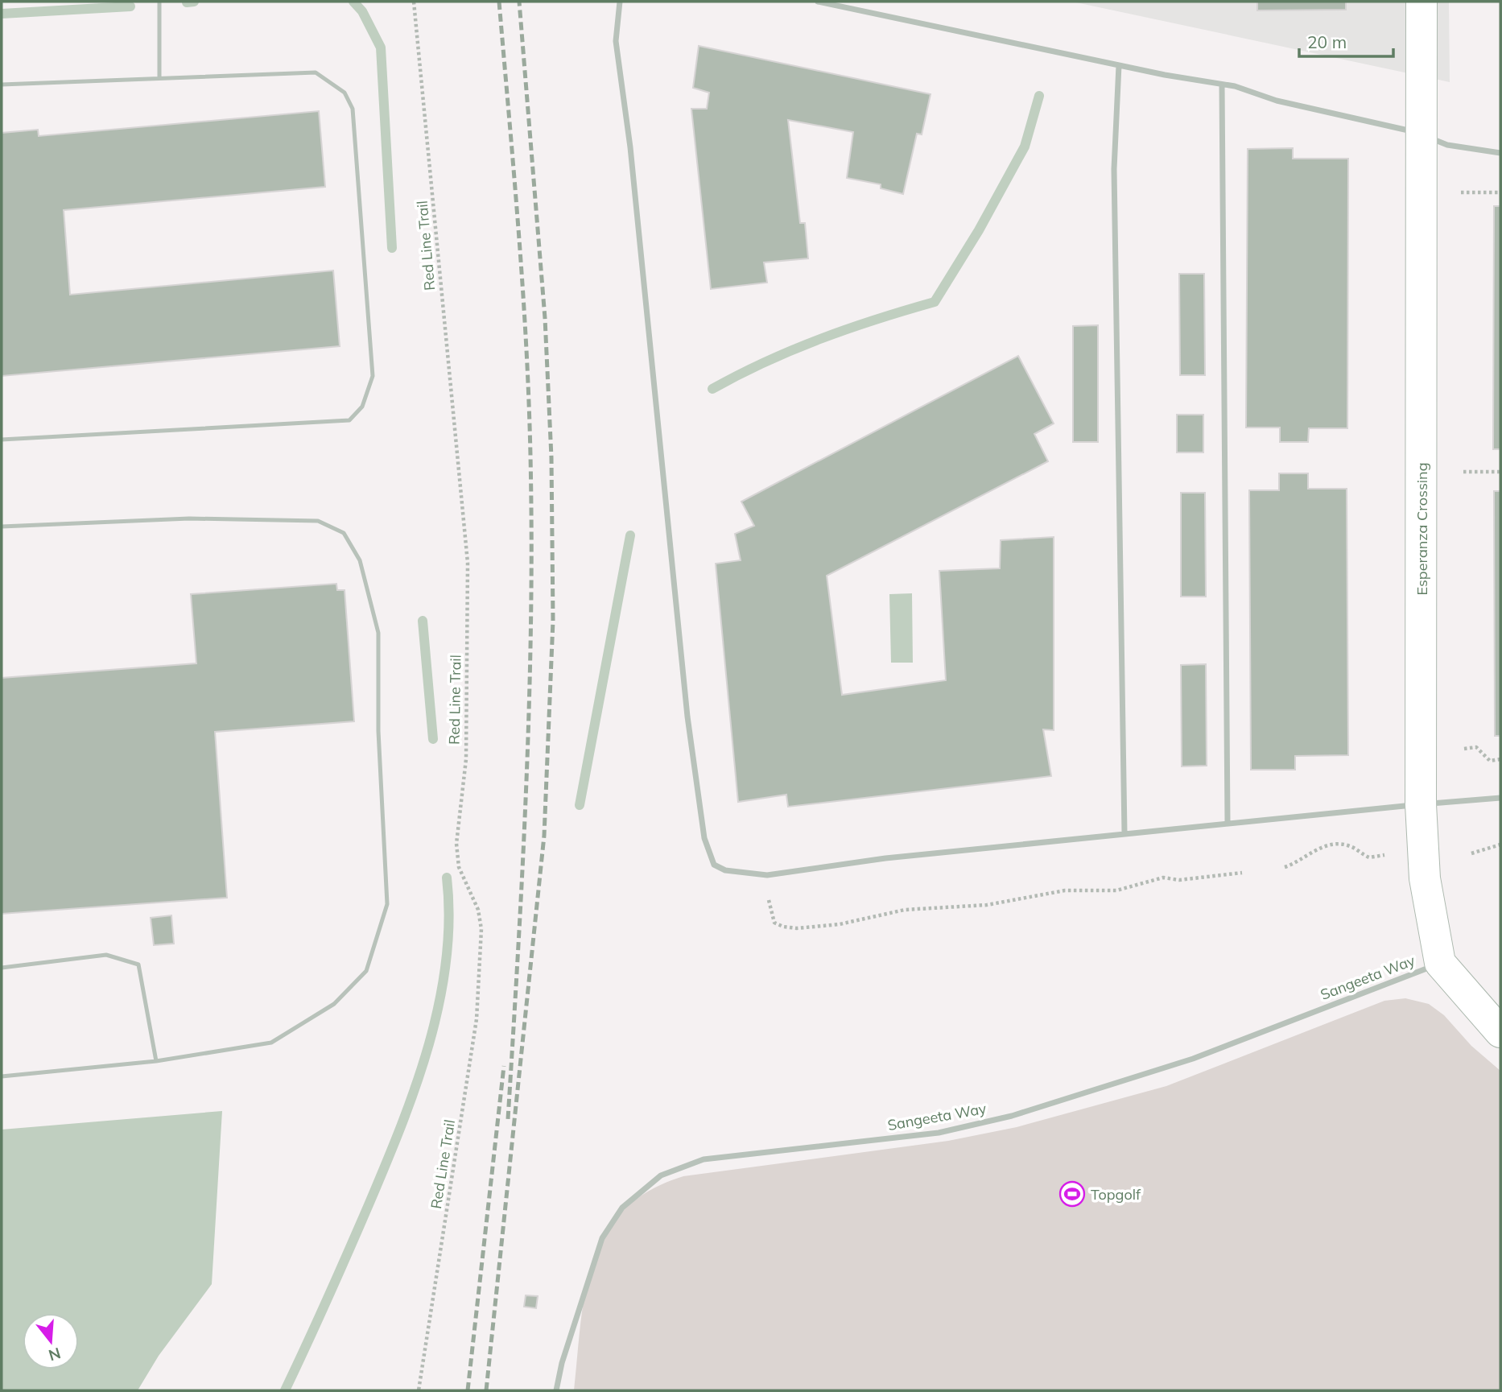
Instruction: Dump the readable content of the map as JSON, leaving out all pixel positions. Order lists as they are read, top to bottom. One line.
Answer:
{"streets":{"street":["Esperanza Crossing","Sangeeta Way"],"path":["Red Line Trail"]},"crossings":[["Esperanza Crossing","Sangeeta Way"]],"places":{"sports":["Topgolf"]},"scale_bar":"20 m","north":"bottom"}
